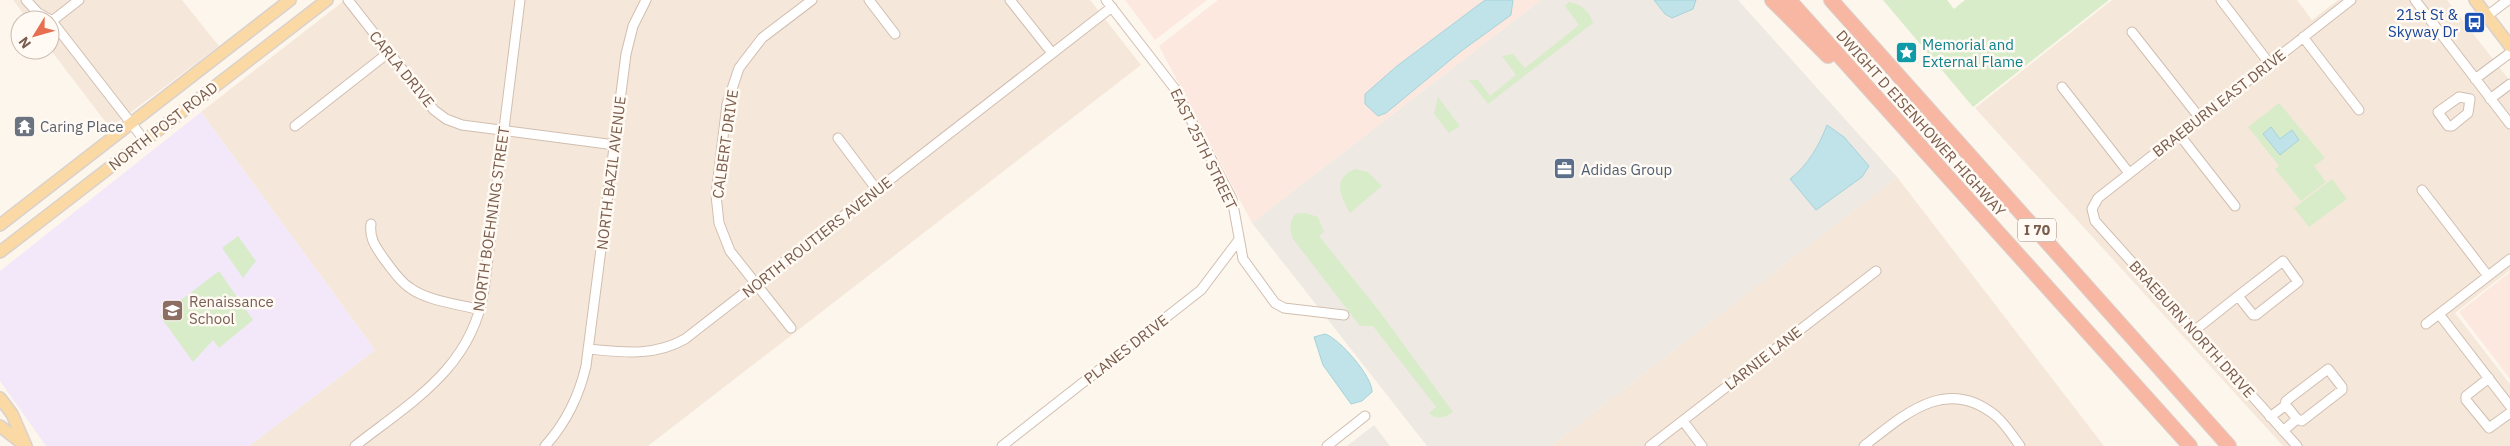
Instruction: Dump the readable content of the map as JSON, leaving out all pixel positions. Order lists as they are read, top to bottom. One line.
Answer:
{"streets":{"highway":["DWIGHT D EISENHOWER HIGHWAY","I 70"],"main road":["NORTH POST ROAD"],"street":["CARLA DRIVE","BRAEBURN EAST DRIVE","CALBERT DRIVE","EAST 25TH STREET","NORTH BAZIL AVENUE","NORTH BOEHNING STREET","NORTH ROUTIERS AVENUE","BRAEBURN NORTH DRIVE","PLANES DRIVE","LARNIE LANE"]},"crossings":[["CARLA DRIVE","NORTH BAZIL AVENUE"],["CARLA DRIVE","NORTH BOEHNING STREET"],["BRAEBURN EAST DRIVE","BRAEBURN NORTH DRIVE"],["CALBERT DRIVE","NORTH ROUTIERS AVENUE"],["EAST 25TH STREET","NORTH ROUTIERS AVENUE"],["EAST 25TH STREET","PLANES DRIVE"],["NORTH BAZIL AVENUE","NORTH ROUTIERS AVENUE"]],"places":{"bus stop":["21st St & Skyway Dr"],"place":["Memorial and External Flame"],"temple":["Caring Place"],"office":["Adidas Group"],"school or university":["Renaissance School"]},"north":"bottom left"}
